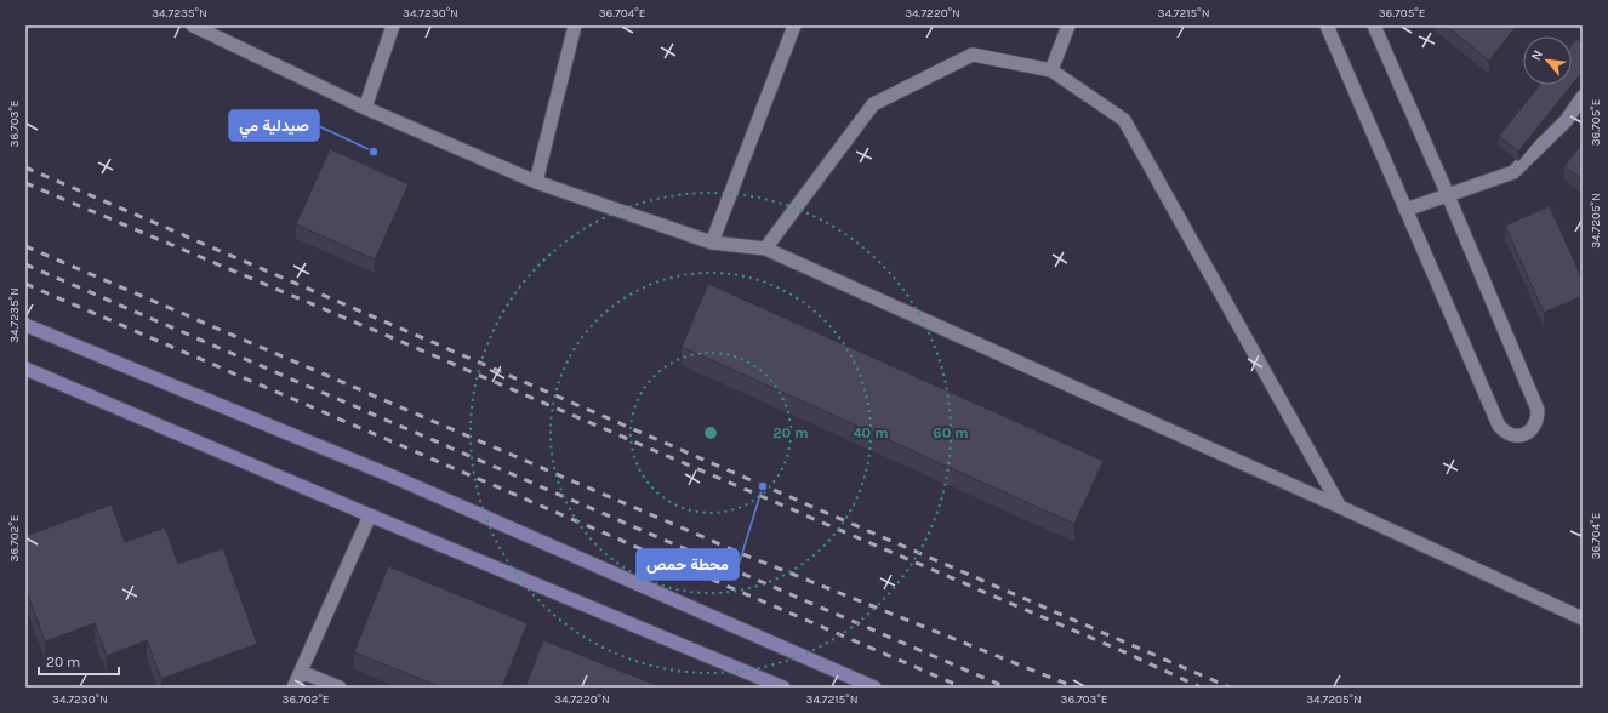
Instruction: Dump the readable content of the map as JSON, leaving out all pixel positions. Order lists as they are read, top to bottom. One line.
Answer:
{"places":["صيدلية مي","محطة حمص"],"scale_bar":"20 m","north":"top left","coordinates":["34.7235°N","34.7230°N","36.704°E","34.7220°N","34.7215°N","36.705°E","36.703°E","34.7205°N","36.702°E"],"rings":["20 m","40 m","60 m"]}
